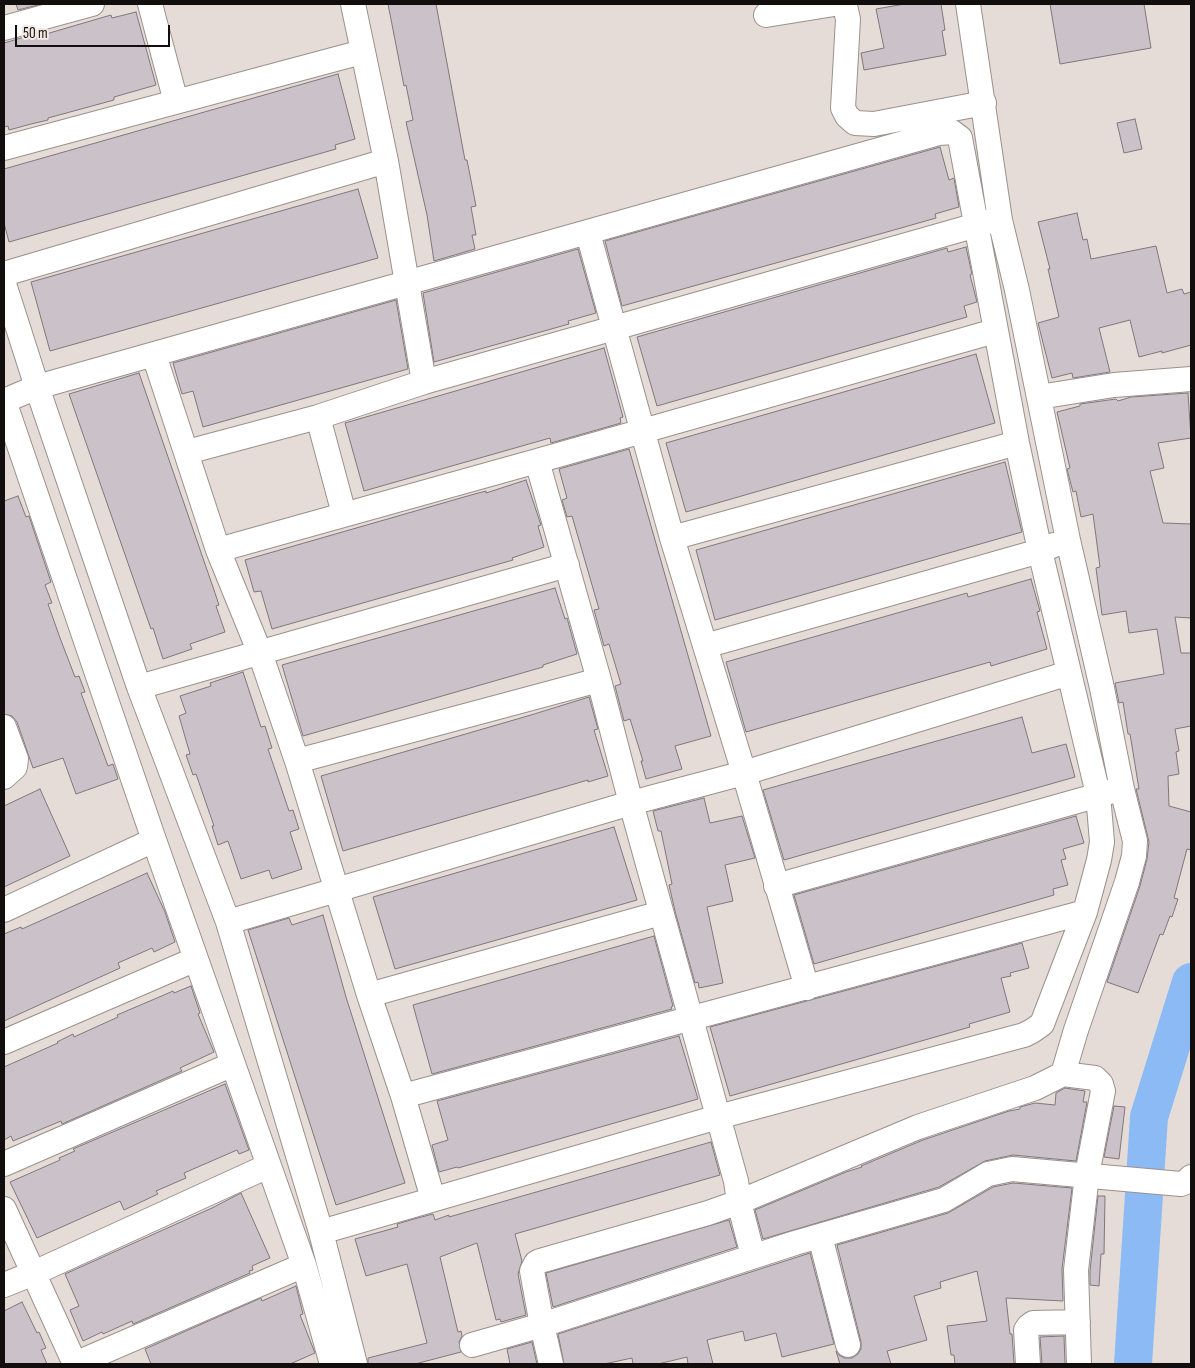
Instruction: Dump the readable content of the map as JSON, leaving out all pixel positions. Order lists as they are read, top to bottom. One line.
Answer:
{"scale_bar":"50 m"}
